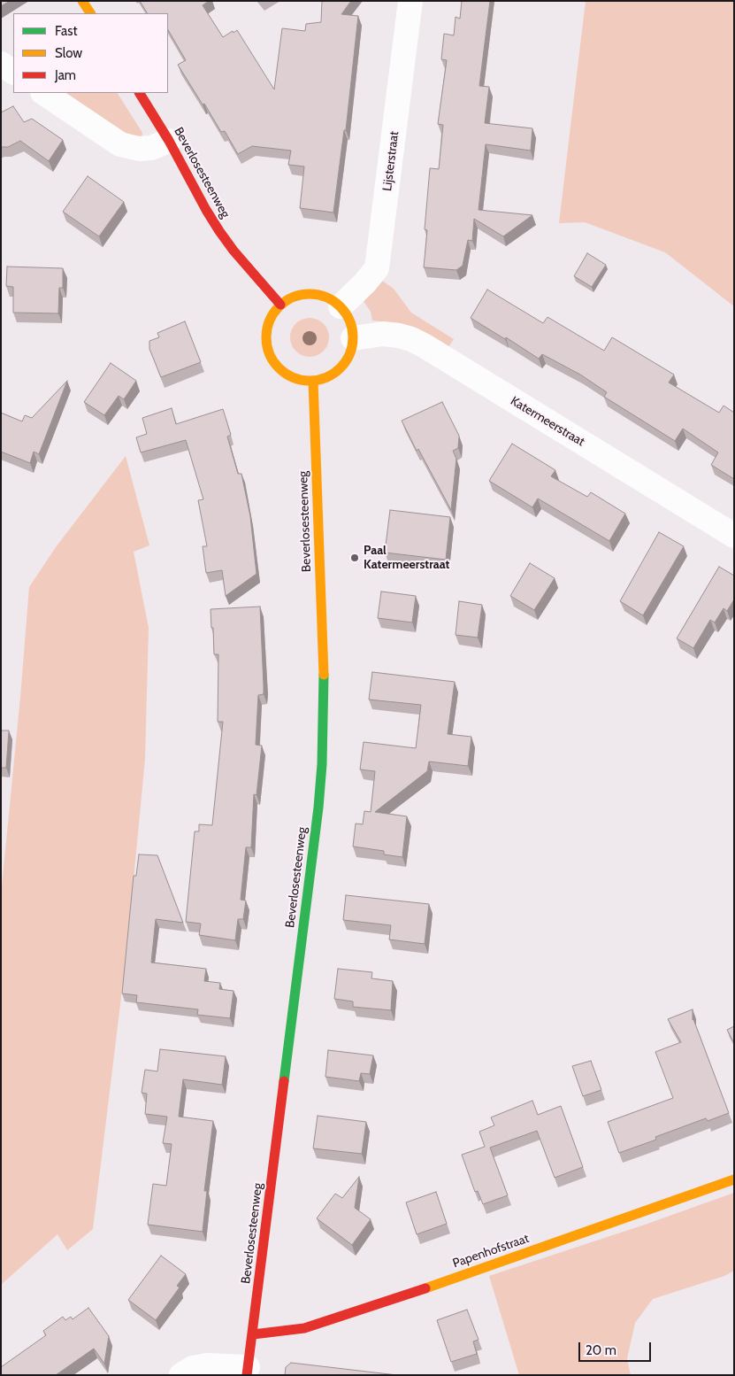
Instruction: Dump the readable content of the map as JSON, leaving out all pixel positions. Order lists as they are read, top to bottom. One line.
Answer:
{"streets":{"street":["Lijsterstraat","Beverlosesteenweg","Katermeerstraat","Papenhofstraat"]},"crossings":[["Lijsterstraat","Beverlosesteenweg"],["Lijsterstraat","Katermeerstraat"],["Beverlosesteenweg","Katermeerstraat"],["Beverlosesteenweg","Papenhofstraat"]],"places":["Paal Katermeerstraat"],"legend":["Fast","Slow","Jam"],"scale_bar":"20 m"}
